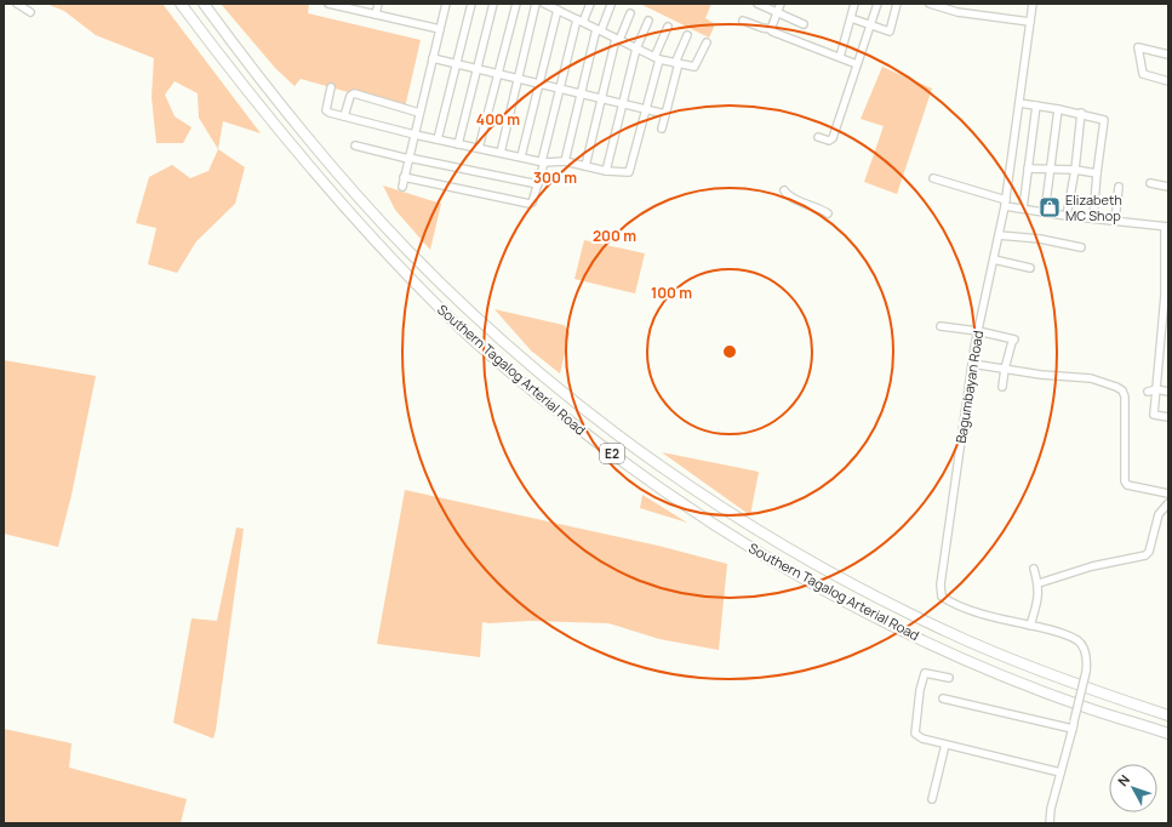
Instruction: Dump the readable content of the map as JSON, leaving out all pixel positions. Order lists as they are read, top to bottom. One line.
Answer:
{"streets":{"highway":["Southern Tagalog Arterial Road","E2"],"street":["Bagumbayan Road"]},"places":{"shop":["Elizabeth MC Shop"]},"north":"top left","rings":["400 m","300 m","200 m","100 m"]}
